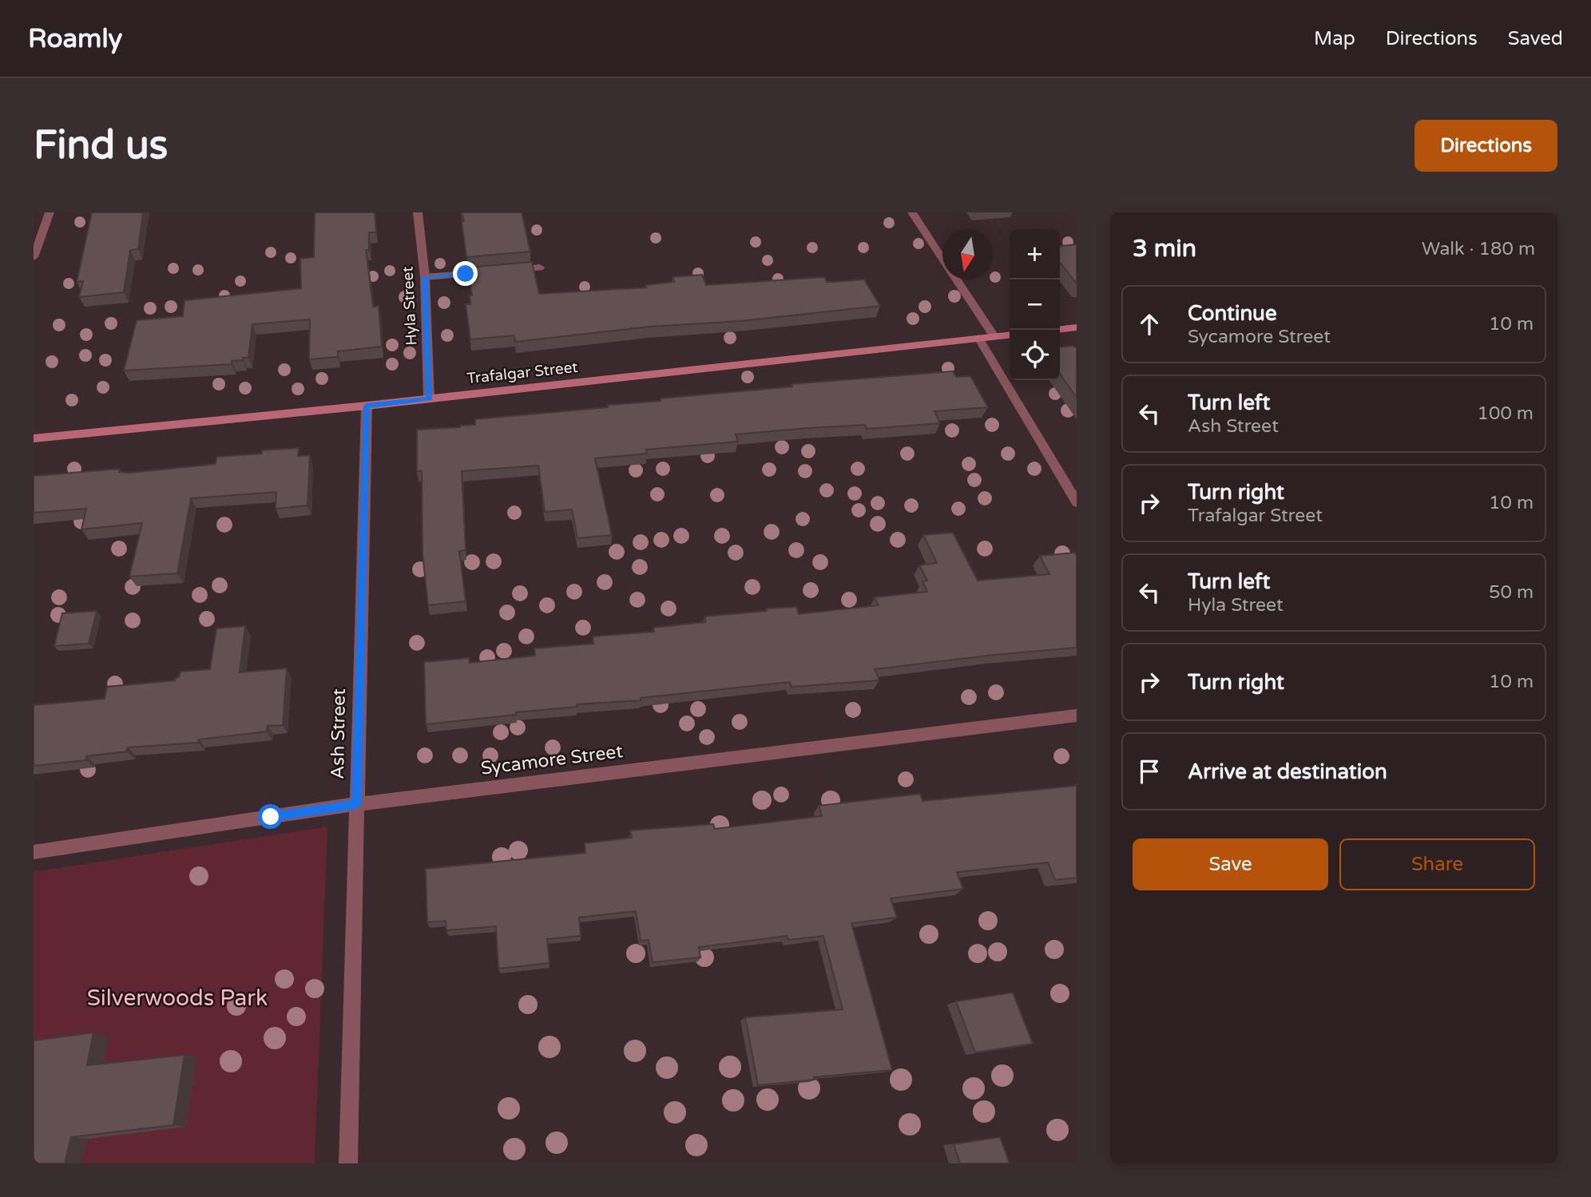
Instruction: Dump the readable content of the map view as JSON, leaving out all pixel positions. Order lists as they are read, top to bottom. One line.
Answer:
{"streets":{"main road":["Trafalgar Street"],"street":["Hyla Street","Ash Street","Sycamore Street"]},"crossings":[["Hyla Street","Trafalgar Street"],["Trafalgar Street","Ash Street"],["Ash Street","Sycamore Street"]],"parks":["Silverwoods Park"],"north":"bottom","page":{"header":"Roamly","nav":["Map","Directions","Saved"],"buttons":["Directions",["Save","Share"]],"title":"Find us","heading":["3 min","Walk · 180 m"],"map_buttons":["+","−"],"list":[["Continue","Sycamore Street","10 m"],["Turn left","Ash Street","100 m"],["Turn right","Trafalgar Street","10 m"],["Turn left","Hyla Street","50 m"],["Turn right","10 m"],"Arrive at destination"]}}
